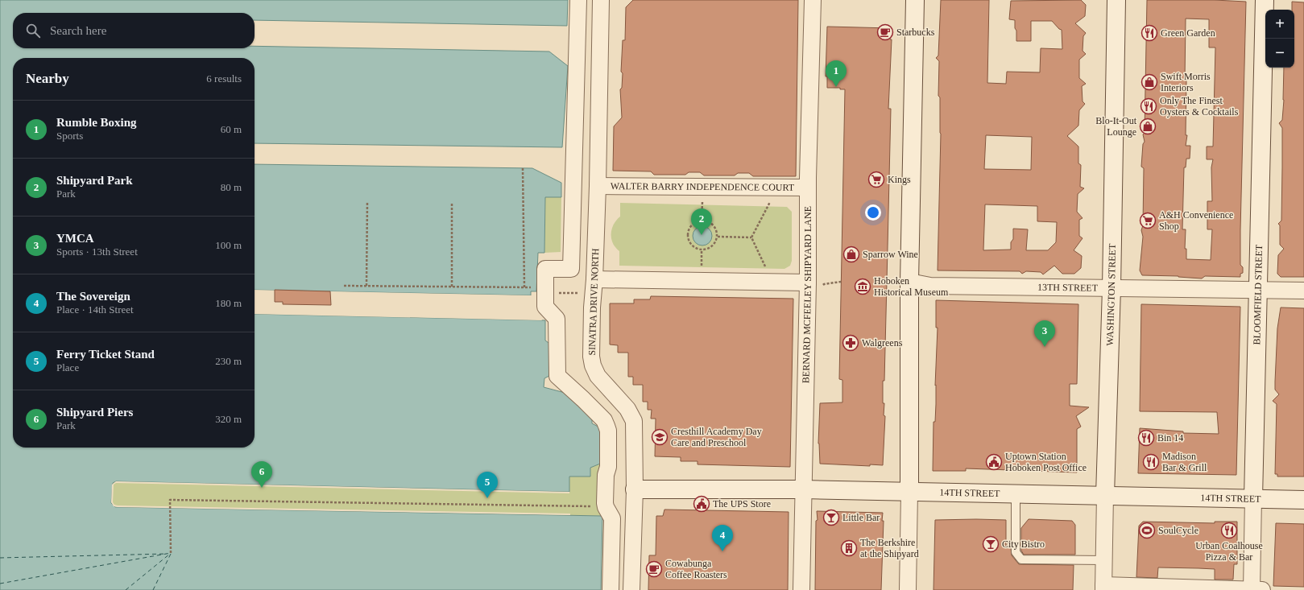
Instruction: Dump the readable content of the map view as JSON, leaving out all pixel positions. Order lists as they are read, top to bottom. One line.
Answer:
{"streets":{"street":["WALTER BARRY INDEPENDENCE COURT","13TH STREET","BERNARD MCFEELEY SHIPYARD LANE","WASHINGTON STREET","BLOOMFIELD STREET","SINATRA DRIVE NORTH","14TH STREET"]},"crossings":[["WALTER BARRY INDEPENDENCE COURT","BERNARD MCFEELEY SHIPYARD LANE"],["WALTER BARRY INDEPENDENCE COURT","SINATRA DRIVE NORTH"],["13TH STREET","WASHINGTON STREET"],["13TH STREET","BLOOMFIELD STREET"],["BERNARD MCFEELEY SHIPYARD LANE","14TH STREET"],["WASHINGTON STREET","14TH STREET"],["BLOOMFIELD STREET","14TH STREET"],["SINATRA DRIVE NORTH","14TH STREET"]],"places":{"cafe":["Starbucks","Cowabunga Coffee Roasters"],"restaurant":["Green Garden","Only The Finest Oysters & Cocktails","Bin 14","Madison Bar & Grill","Urban Coalhouse Pizza & Bar"],"shop":["Swift Morris Interiors","Blo-It-Out Lounge","Sparrow Wine"],"supermarket":["Kings","A&H Convenience Shop"],"museum":["Hoboken Historical Museum"],"pharmacy":["Walgreens"],"school or university":["Cresthill Academy Day Care and Preschool"],"public building":["Uptown Station Hoboken Post Office","The UPS Store"],"bar":["Little Bar","City Bistro"],"sports":["SoulCycle"],"building":["The Berkshire at the Shipyard"]},"page":{"map_buttons":["+","−"],"search":"Search here","heading":["Nearby","6 results"],"pins":["1","2","3","6","5","4"],"list":[{"mark":"1","name":"Rumble Boxing","note":"Sports","value":"60 m"},{"mark":"2","name":"Shipyard Park","note":"Park","value":"80 m"},{"mark":"3","name":"YMCA","note":"Sports · 13th Street","value":"100 m"},{"mark":"4","name":"The Sovereign","note":"Place · 14th Street","value":"180 m"},{"mark":"5","name":"Ferry Ticket Stand","note":"Place","value":"230 m"},{"mark":"6","name":"Shipyard Piers","note":"Park","value":"320 m"}]}}
